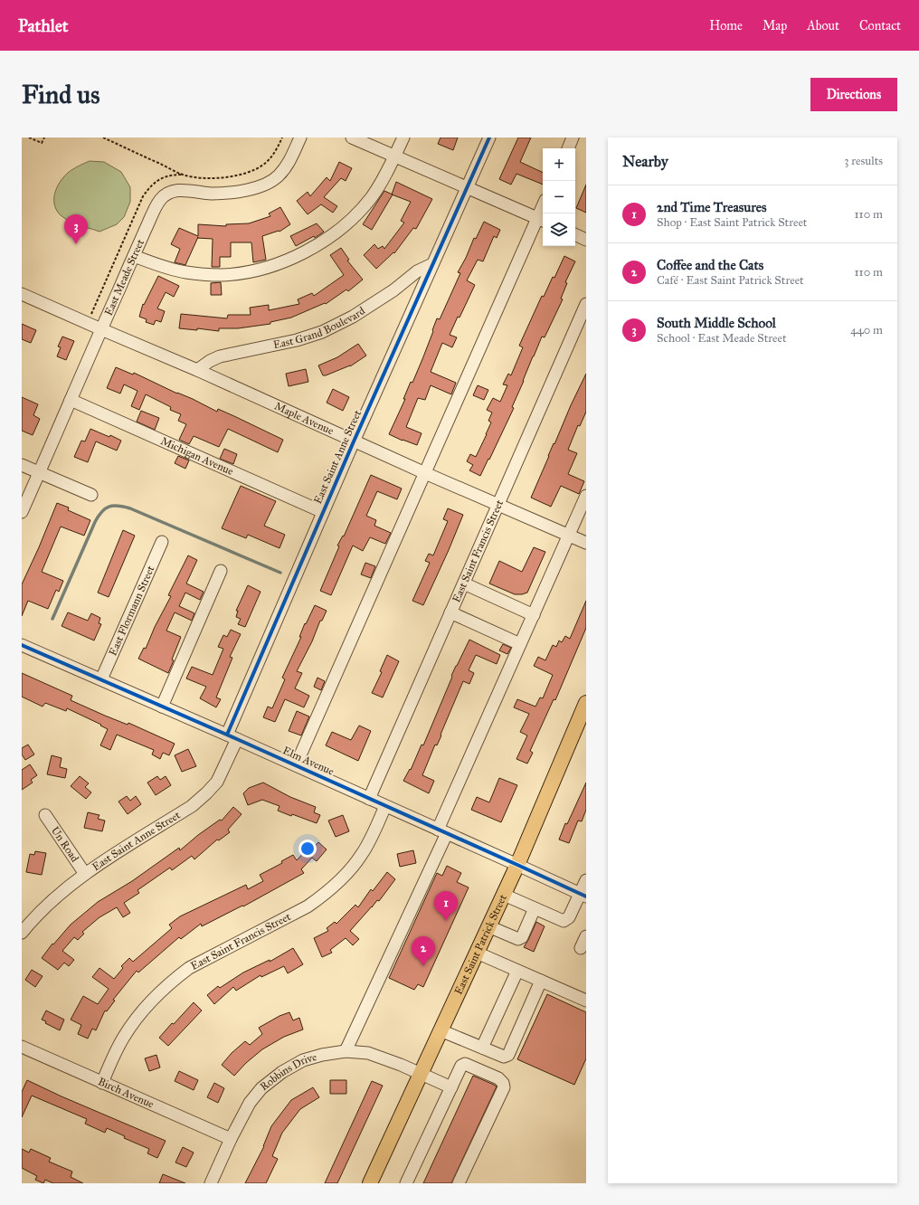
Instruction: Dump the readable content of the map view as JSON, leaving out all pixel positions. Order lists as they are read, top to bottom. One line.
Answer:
{"streets":{"main road":["East Saint Patrick Street"],"street":["East Meade Street","East Grand Boulevard","Maple Avenue","Michigan Avenue","East Saint Anne Street","East Saint Francis Street","East Flormann Street","Elm Avenue","Un Road","Robbins Drive","Birch Avenue"]},"crossings":[["East Meade Street","Maple Avenue"],["East Meade Street","Michigan Avenue"],["East Grand Boulevard","Maple Avenue"],["East Grand Boulevard","East Saint Anne Street"],["Maple Avenue","East Saint Anne Street"],["Maple Avenue","East Saint Francis Street"],["Michigan Avenue","East Saint Anne Street"],["East Saint Anne Street","Elm Avenue"],["East Saint Anne Street","Un Road"],["East Saint Francis Street","Elm Avenue"],["East Saint Francis Street","Birch Avenue"],["East Flormann Street","Elm Avenue"],["Elm Avenue","East Saint Patrick Street"],["East Saint Patrick Street","Robbins Drive"],["Robbins Drive","Birch Avenue"]],"page":{"header":"Pathlet","nav":["Home","Map","About","Contact"],"buttons":"Directions","title":"Find us","heading":["Nearby","3 results"],"map_buttons":["+","−"],"list":[{"mark":"1","name":"2nd Time Treasures","note":"Shop · East Saint Patrick Street","value":"110 m"},{"mark":"2","name":"Coffee and the Cats","note":"Café · East Saint Patrick Street","value":"110 m"},{"mark":"3","name":"South Middle School","note":"School · East Meade Street","value":"440 m"}],"pins":["3","1","2"]}}
